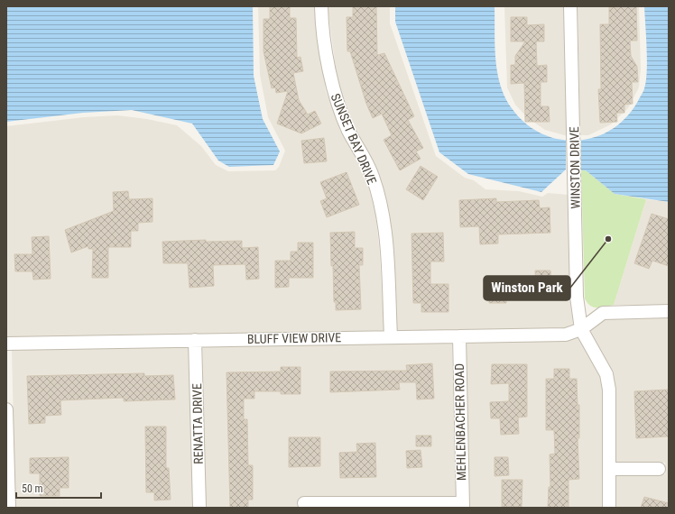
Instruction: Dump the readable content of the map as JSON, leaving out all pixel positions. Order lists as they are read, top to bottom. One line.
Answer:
{"streets":{"street":["SUNSET BAY DRIVE","WINSTON DRIVE","BLUFF VIEW DRIVE","MEHLENBACHER ROAD","RENATTA DRIVE"]},"crossings":[["SUNSET BAY DRIVE","BLUFF VIEW DRIVE"],["WINSTON DRIVE","BLUFF VIEW DRIVE"],["BLUFF VIEW DRIVE","MEHLENBACHER ROAD"],["BLUFF VIEW DRIVE","RENATTA DRIVE"]],"places":["Winston Park"],"scale_bar":"50 m"}
